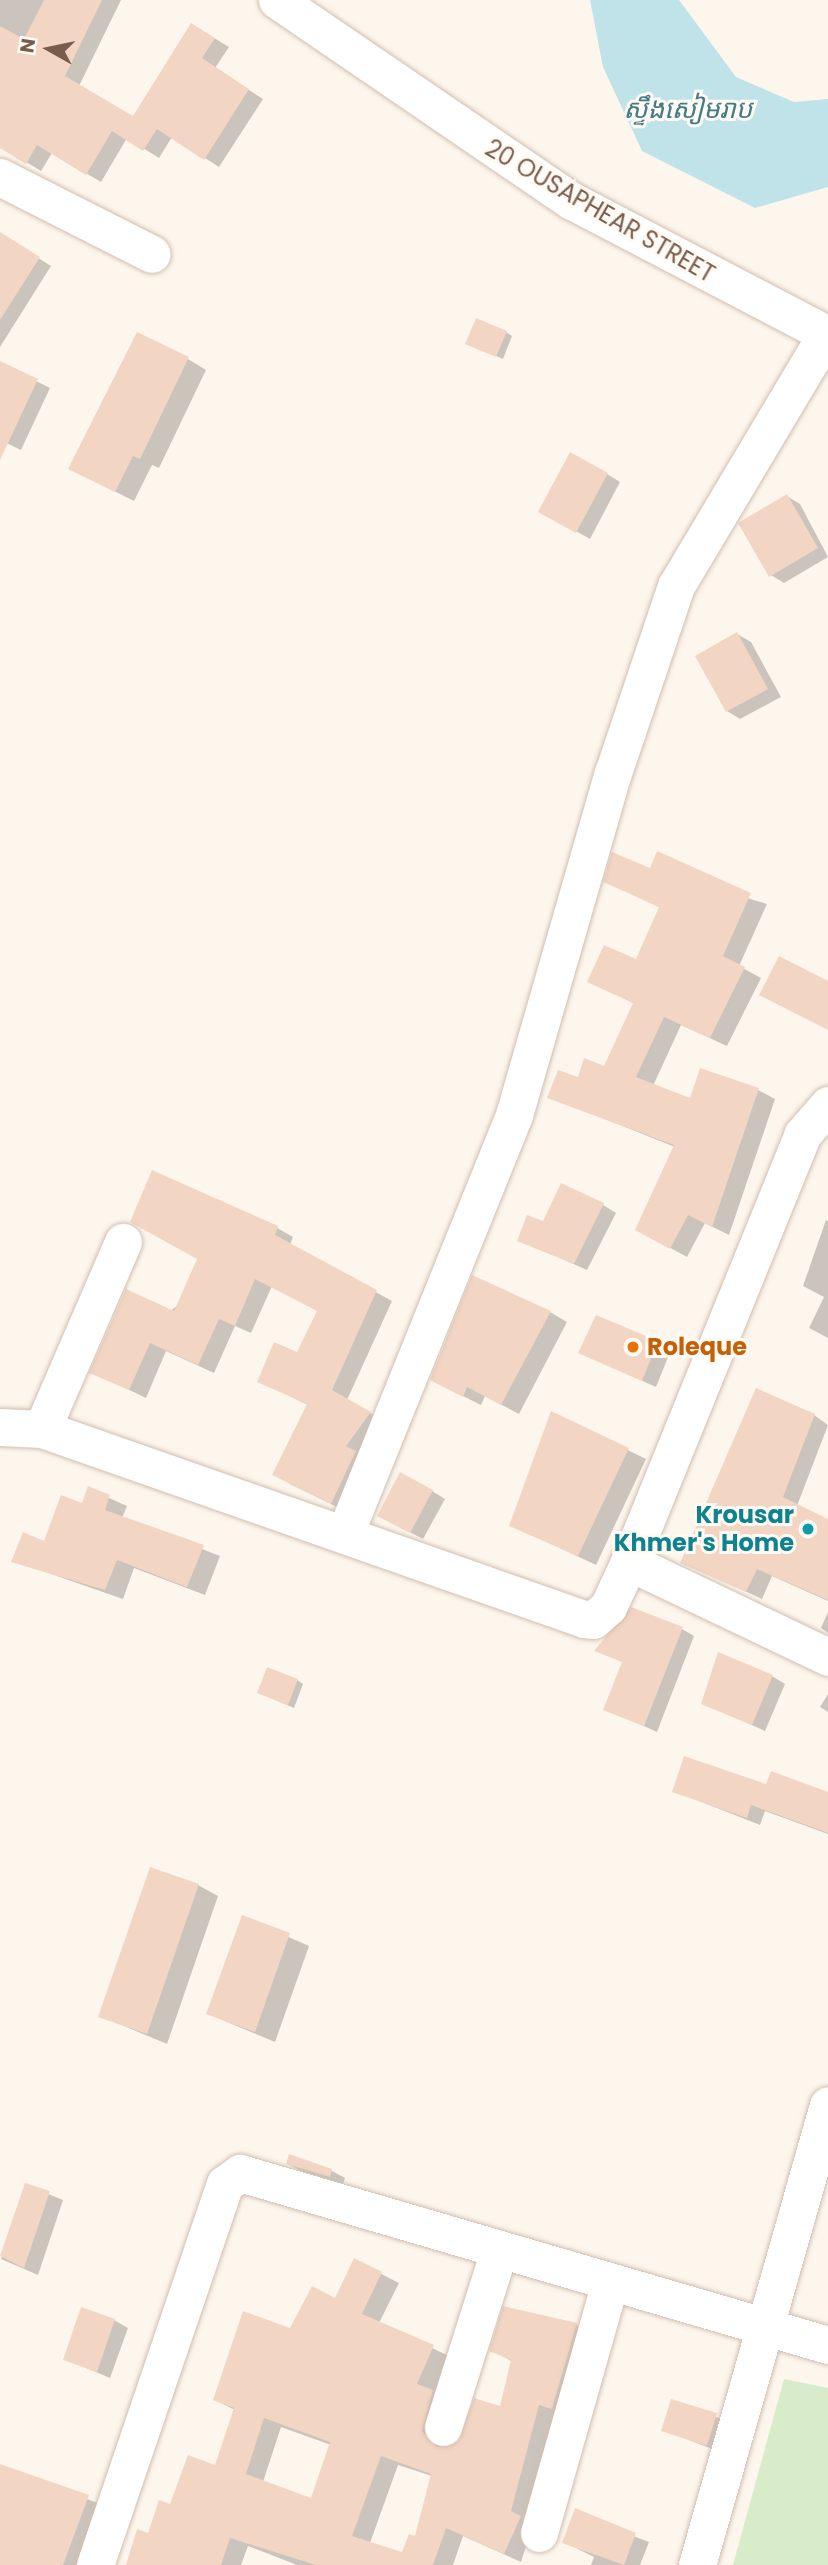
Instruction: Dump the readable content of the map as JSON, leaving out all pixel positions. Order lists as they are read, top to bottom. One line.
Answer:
{"streets":{"street":["20 OUSAPHEAR STREET"]},"water":["ស្ទឹងសៀមរាប"],"places":["Roleque","Krousar Khmer's Home"],"north":"left"}
